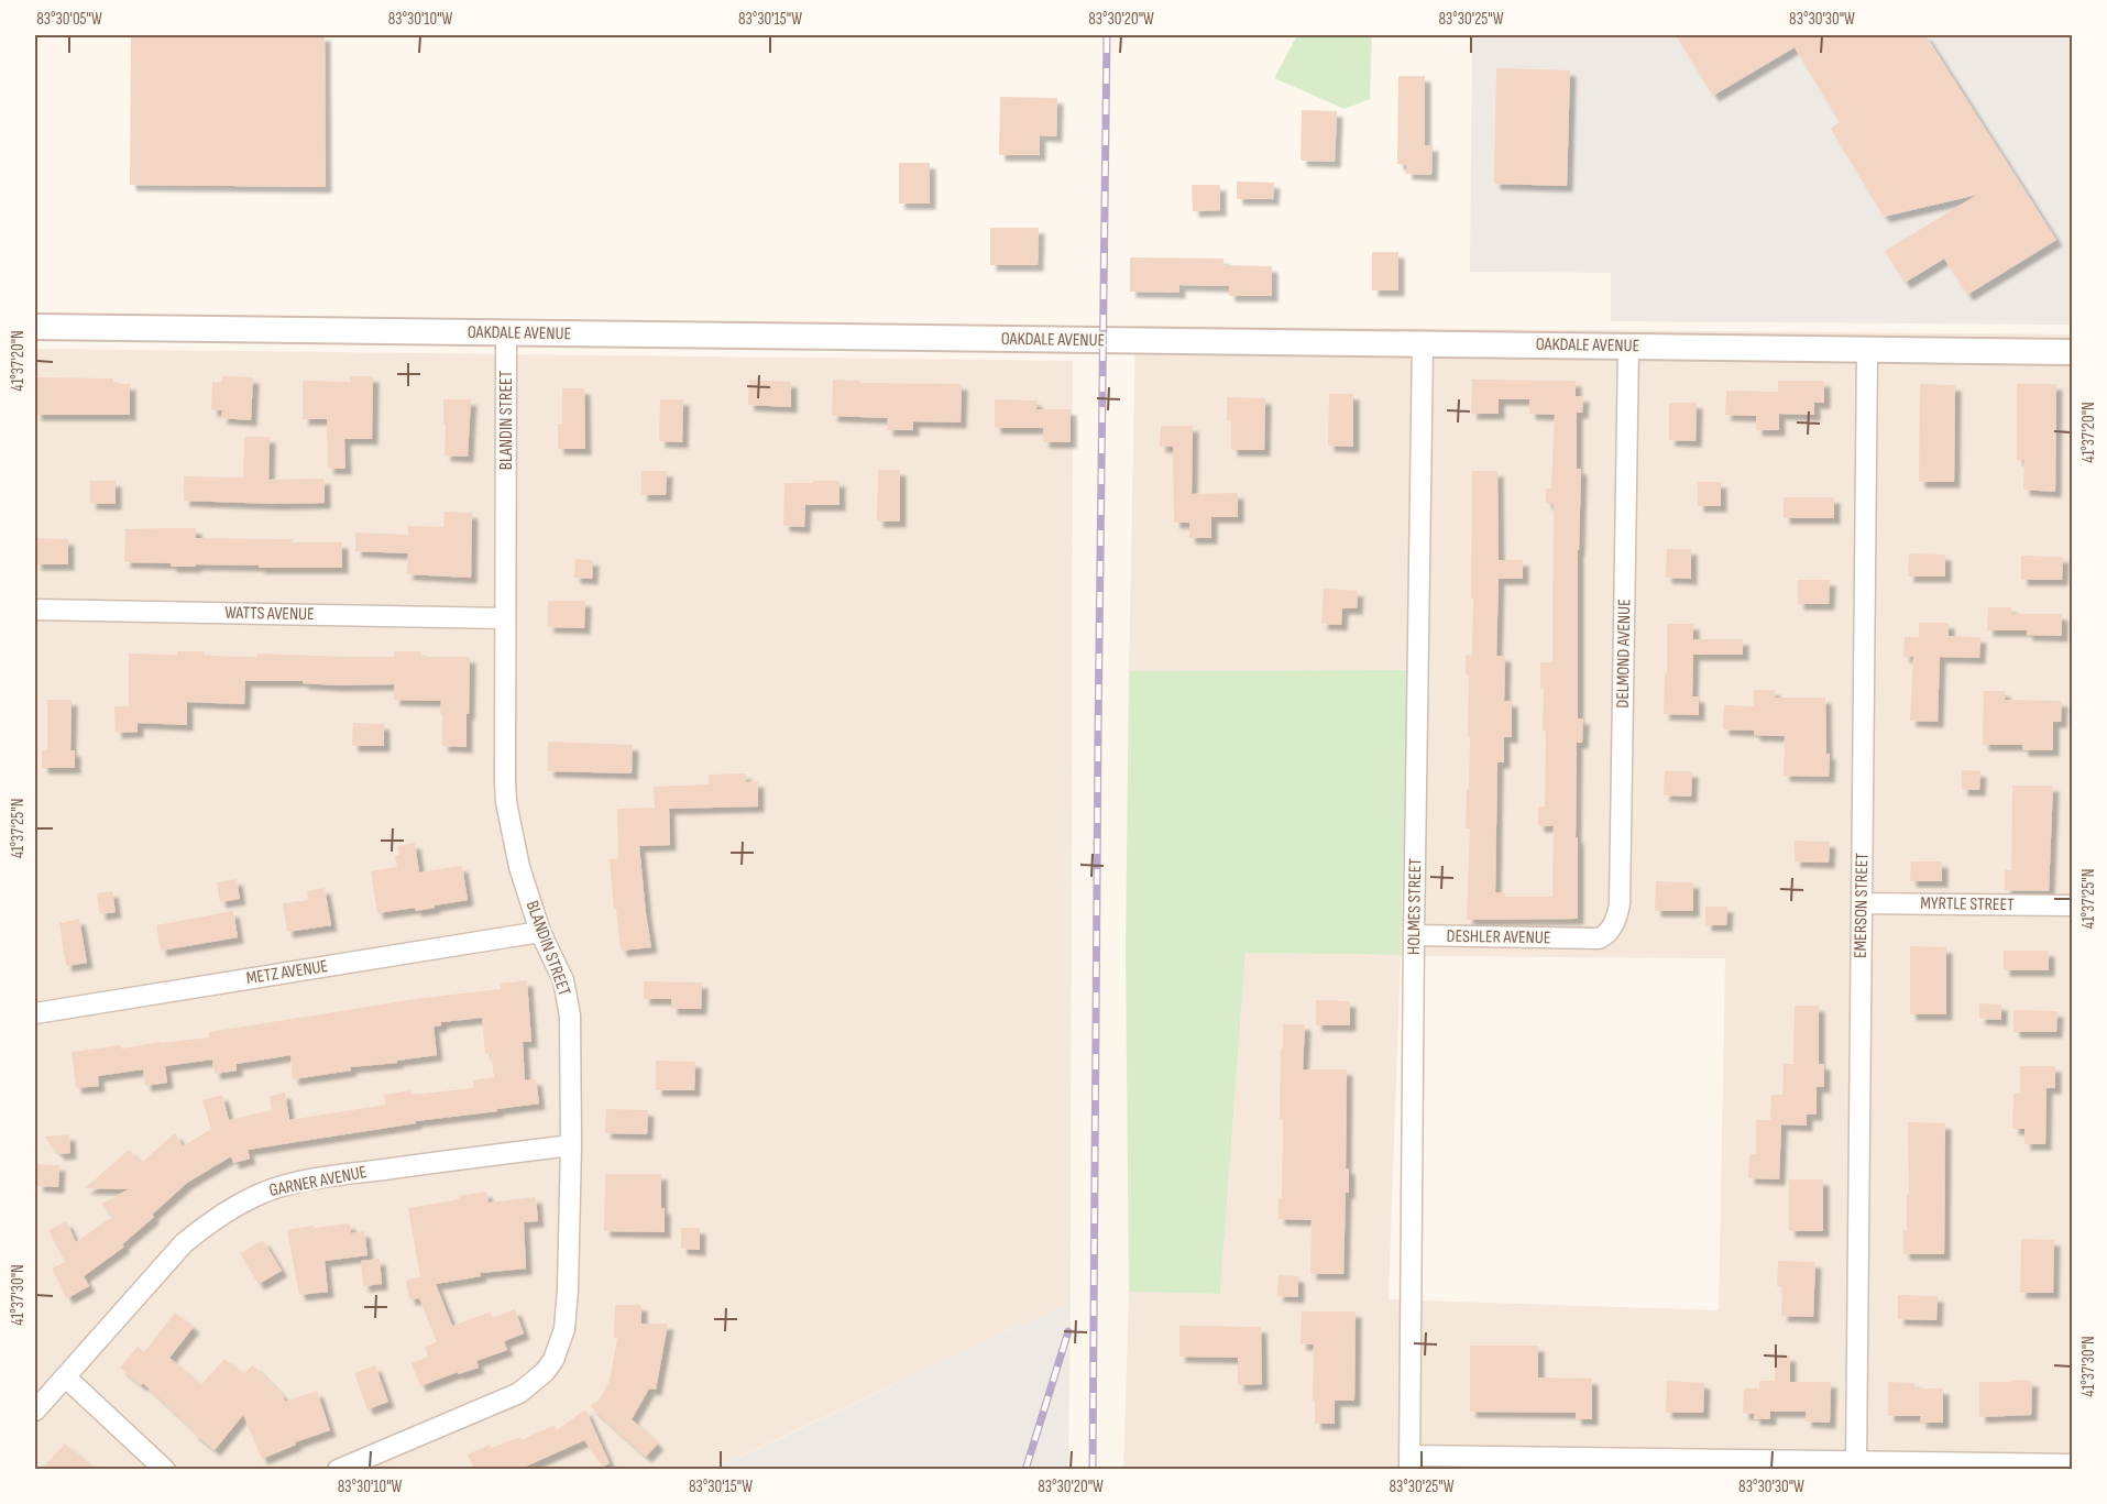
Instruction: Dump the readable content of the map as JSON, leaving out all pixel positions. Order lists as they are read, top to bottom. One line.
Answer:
{"streets":{"street":["OAKDALE AVENUE","BLANDIN STREET","WATTS AVENUE","DELMOND AVENUE","MYRTLE STREET","EMERSON STREET","HOLMES STREET","DESHLER AVENUE","METZ AVENUE","GARNER AVENUE"]},"crossings":[["OAKDALE AVENUE","BLANDIN STREET"],["OAKDALE AVENUE","DELMOND AVENUE"],["OAKDALE AVENUE","EMERSON STREET"],["OAKDALE AVENUE","HOLMES STREET"],["BLANDIN STREET","WATTS AVENUE"],["BLANDIN STREET","METZ AVENUE"],["BLANDIN STREET","GARNER AVENUE"],["DELMOND AVENUE","DESHLER AVENUE"],["MYRTLE STREET","EMERSON STREET"],["HOLMES STREET","DESHLER AVENUE"]],"coordinates":["83°30'05\"W","83°30'10\"W","83°30'15\"W","83°30'20\"W","83°30'25\"W","83°30'30\"W","41°37'20\"N","41°37'25\"N","41°37'30\"N"]}
